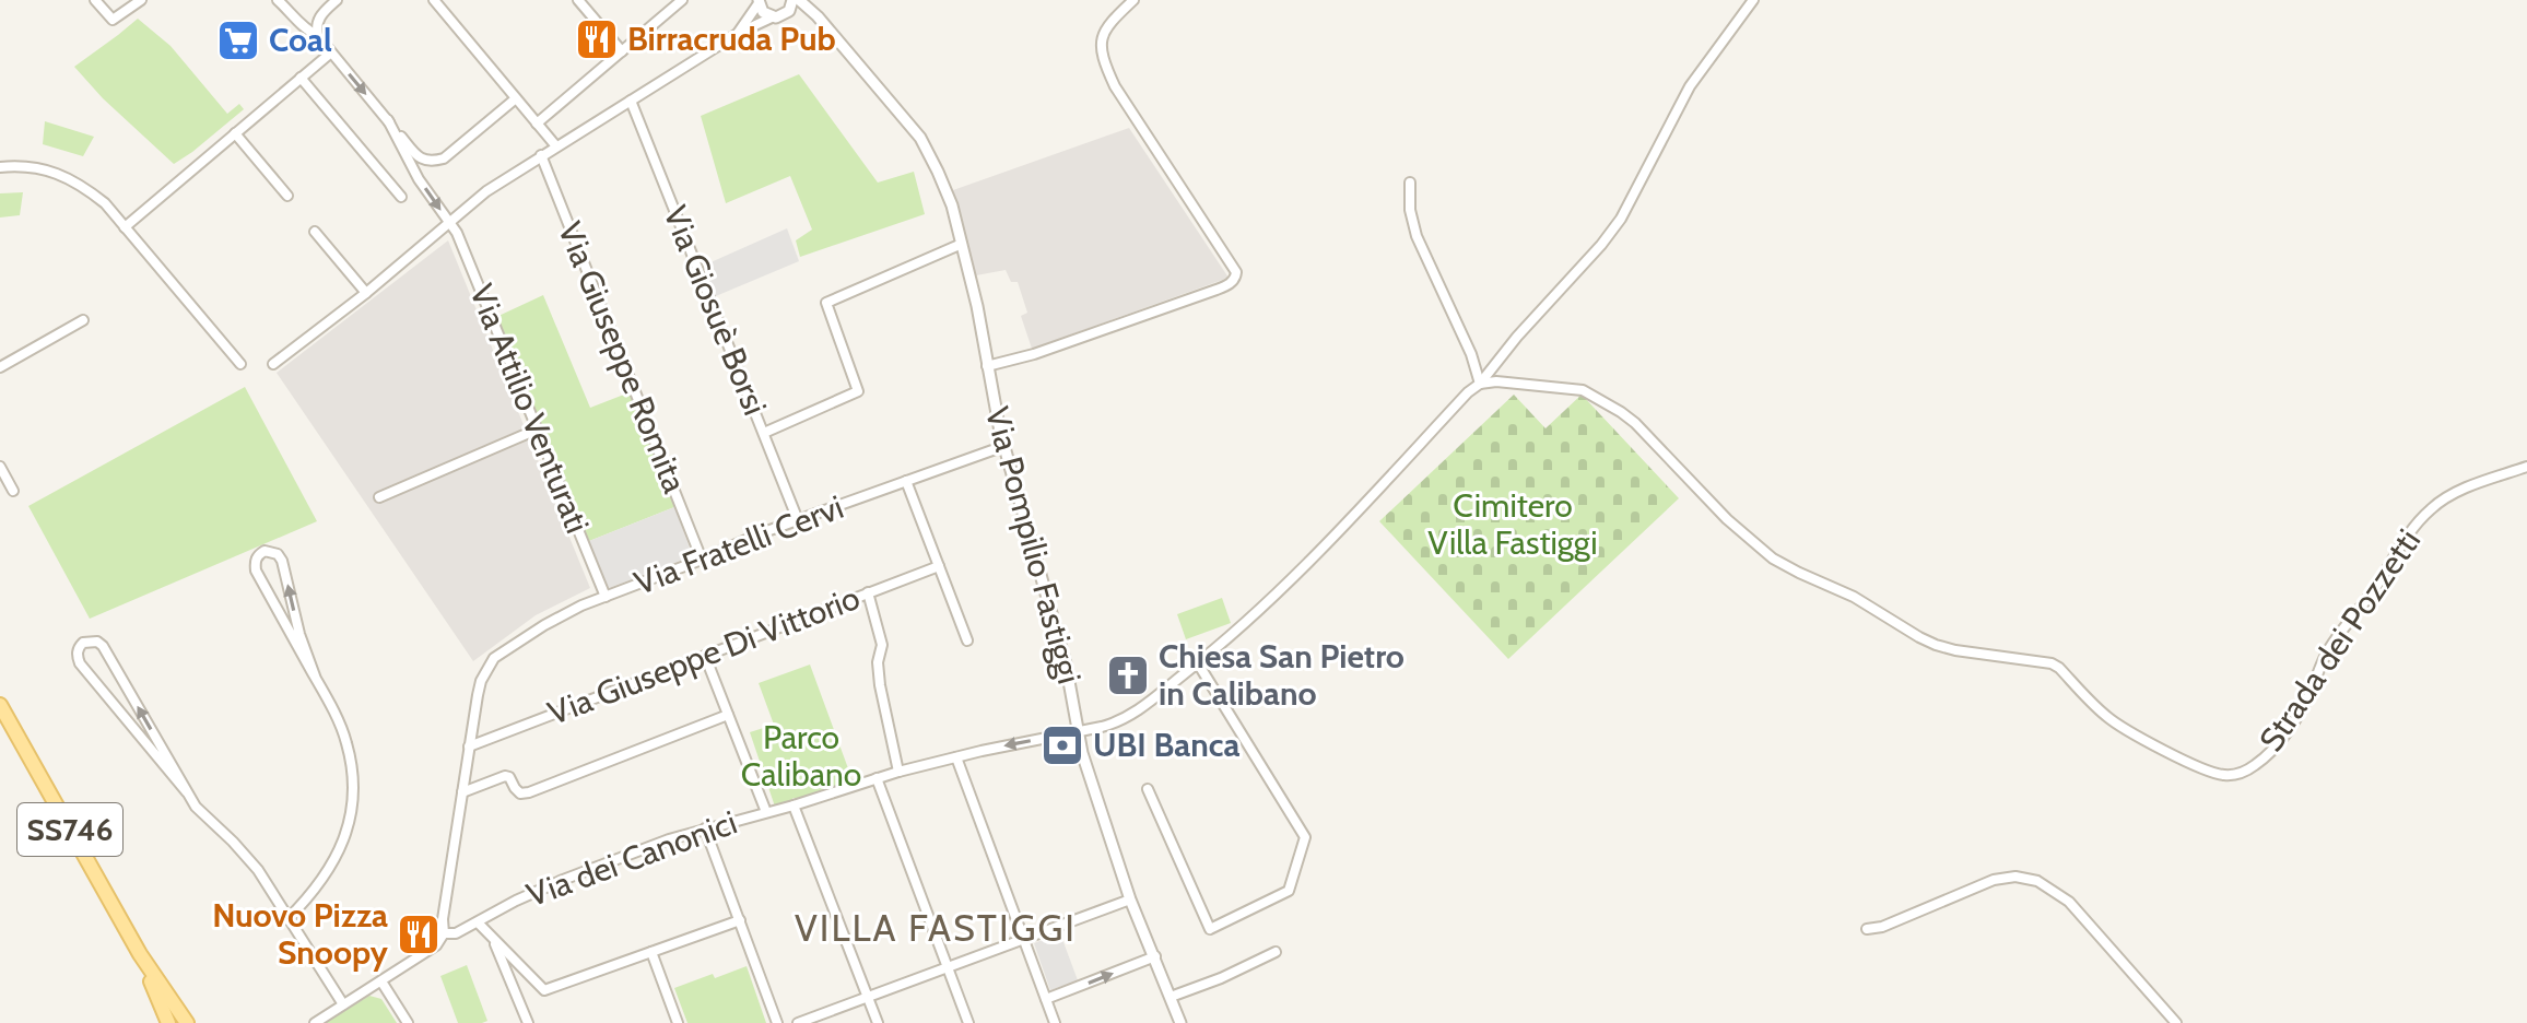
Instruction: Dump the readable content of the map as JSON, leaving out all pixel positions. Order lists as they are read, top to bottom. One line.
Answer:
{"streets":{"main road":["SS746"],"street":["Via Giosuè Borsi","Via Giuseppe Romita","Via Attilio Venturati","Via Fratelli Cervi","Via Pompilio Fastiggi","Strada dei Pozzetti","Via Giuseppe Di Vittorio","Via dei Canonici"]},"crossings":[["Via Giosuè Borsi","Via Fratelli Cervi"],["Via Giuseppe Romita","Via Fratelli Cervi"],["Via Attilio Venturati","Via Fratelli Cervi"],["Via Fratelli Cervi","Via Pompilio Fastiggi"],["Via Fratelli Cervi","Via Giuseppe Di Vittorio"],["Via Pompilio Fastiggi","Via dei Canonici"],["Strada dei Pozzetti","Via dei Canonici"]],"districts":["VILLA FASTIGGI"],"parks":["Cimitero Villa Fastiggi","Parco Calibano"],"places":{"restaurant":["Birracruda Pub","Nuovo Pizza Snoopy"],"supermarket":["Coal"],"church":["Chiesa San Pietro in Calibano"],"bank":["UBI Banca"]}}
